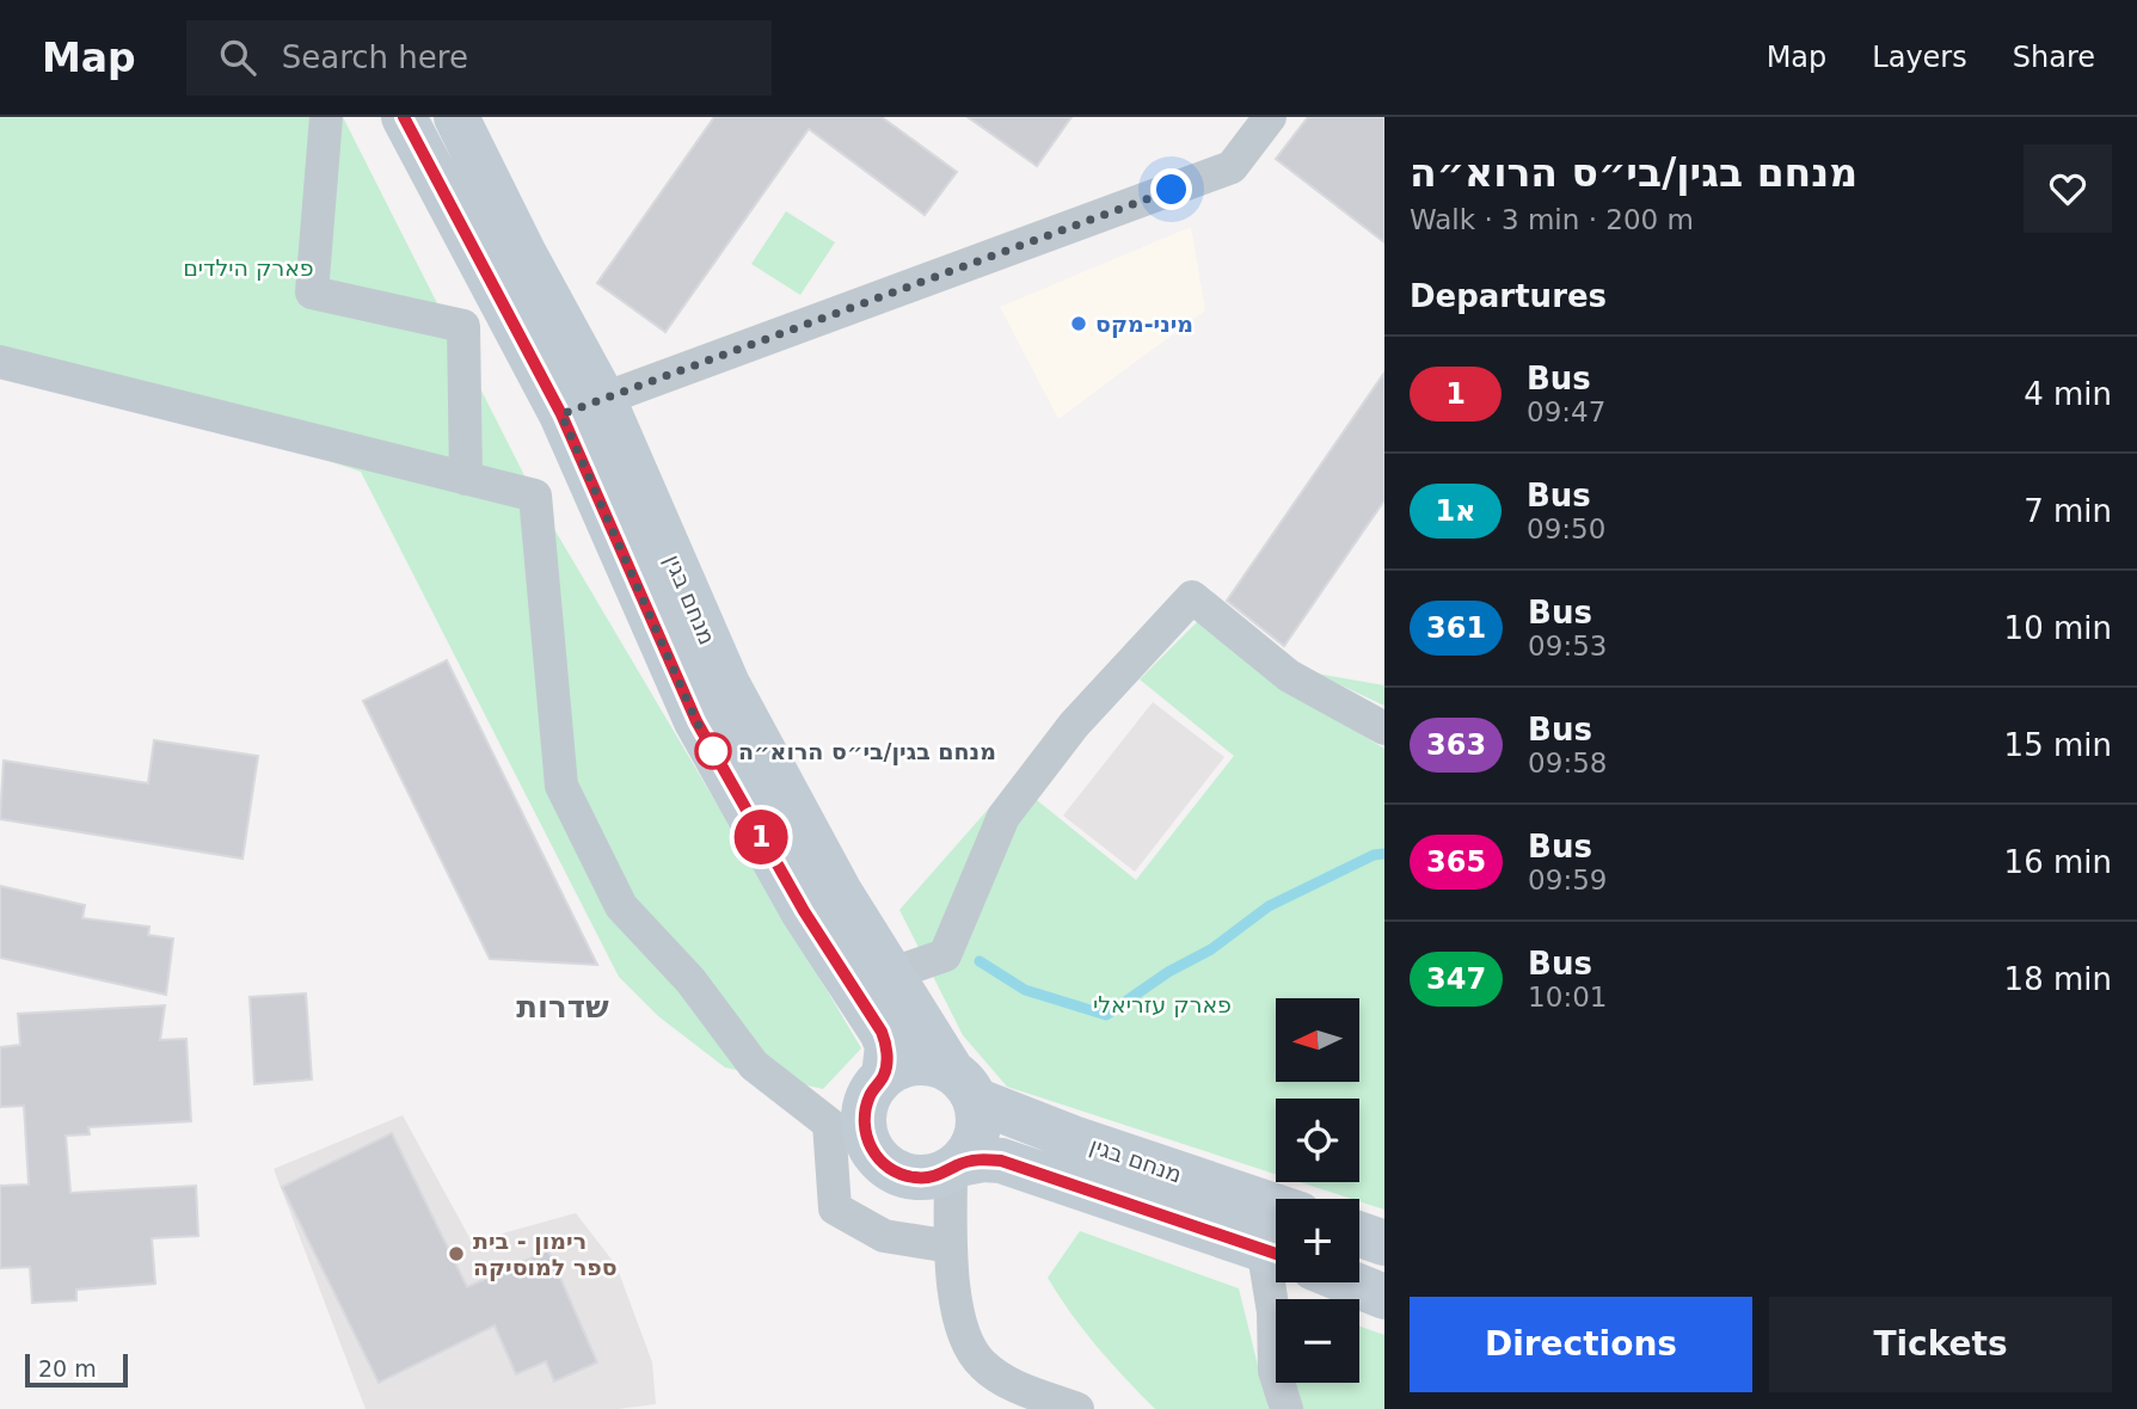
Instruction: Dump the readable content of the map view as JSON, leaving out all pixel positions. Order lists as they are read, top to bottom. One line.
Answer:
{"streets":{"main road":["מנחם בגין"]},"districts":["שדרות"],"parks":["פארק הילדים","פארק עזריאלי"],"places":["מיני-מקס","מנחם בגין/בי״ס הרוא״ה","רימון - בית ספר למוסיקה"],"lines":["bus line 1"],"scale_bar":"20 m","north":"left","page":{"header":"Map","search":"Search here","nav":["Map","Layers","Share"],"on_map":"1","heading":[["מנחם בגין/בי״ס הרוא״ה","Walk · 3 min · 200 m"],"Departures"],"list":[{"mark":"1","name":"Bus","note":"09:47","value":"4 min"},{"mark":"1א","name":"Bus","note":"09:50","value":"7 min"},{"mark":"361","name":"Bus","note":"09:53","value":"10 min"},{"mark":"363","name":"Bus","note":"09:58","value":"15 min"},{"mark":"365","name":"Bus","note":"09:59","value":"16 min"},{"mark":"347","name":"Bus","note":"10:01","value":"18 min"}],"map_buttons":["+","−"],"buttons":["Directions","Tickets"],"scale":"20 m"}}
